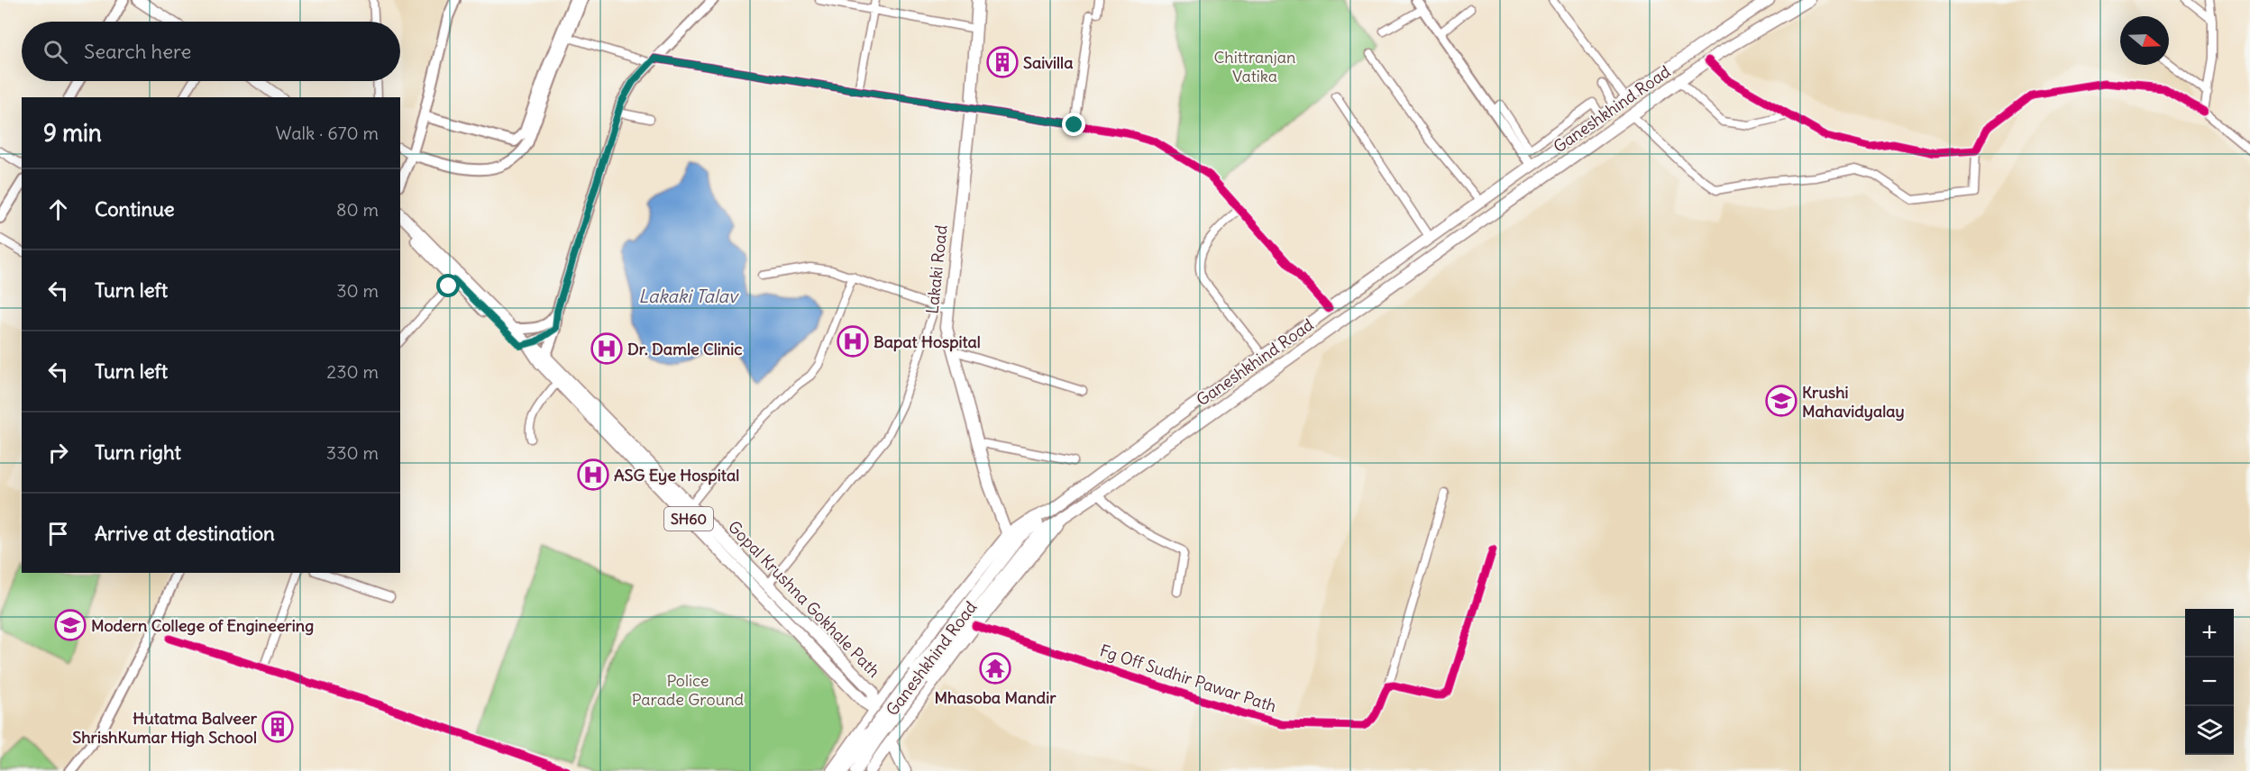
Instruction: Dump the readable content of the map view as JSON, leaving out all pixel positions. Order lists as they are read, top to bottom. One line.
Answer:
{"streets":{"main road":["Ganeshkhind Road","Lakaki Road","SH60","Gopal Krushna Gokhale Path"],"street":["Fg Off Sudhir Pawar Path"]},"crossings":[["Ganeshkhind Road","Lakaki Road"],["Ganeshkhind Road","Gopal Krushna Gokhale Path"],["Ganeshkhind Road","Fg Off Sudhir Pawar Path"]],"water":["Lakaki Talav"],"parks":["Chittranjan Vatika","Police Parade Ground"],"places":{"building":["Saivilla","Hutatma Balveer ShrishKumar High School"],"hospital":["Bapat Hospital","Dr. Damle Clinic","ASG Eye Hospital"],"school or university":["Krushi Mahavidyalay","Modern College of Engineering"],"temple":["Mhasoba Mandir"]},"north":"right","page":{"search":"Search here","heading":["9 min","Walk · 670 m"],"list":[["Continue","80 m"],["Turn left","30 m"],["Turn left","230 m"],["Turn right","330 m"],"Arrive at destination"],"map_buttons":["+","−"]}}
